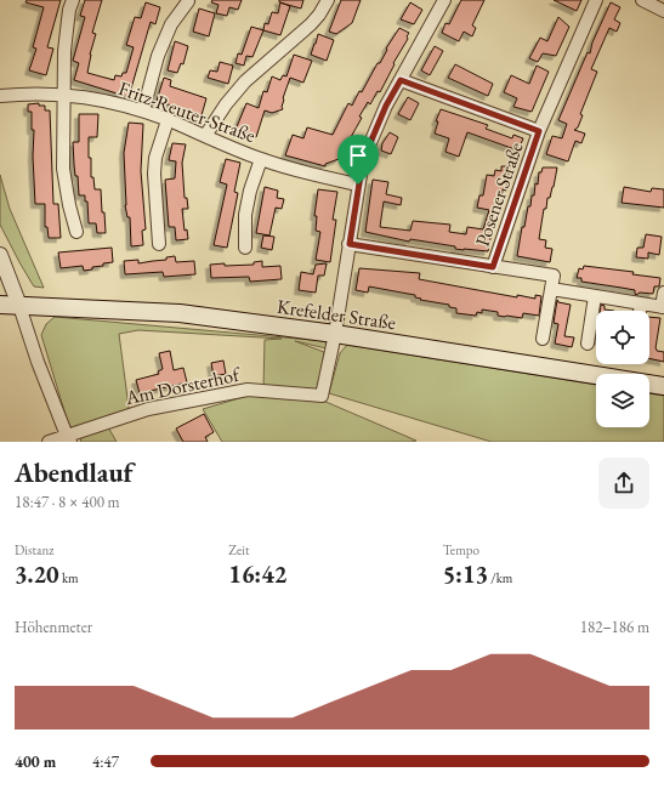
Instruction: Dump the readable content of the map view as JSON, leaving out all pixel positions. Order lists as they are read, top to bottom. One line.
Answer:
{"streets":{"main road":["Krefelder Straße"],"street":["Fritz-Reuter-Straße","Posener Straße","Am Dorsterhof"]},"crossings":[["Krefelder Straße","Am Dorsterhof"]],"page":{"heading":["Abendlauf","18:47 · 8 × 400 m"],"stats":[["Distanz","3.20 km"],["Zeit","16:42"],["Tempo","5:13 /km"]],"chart":["Höhenmeter","182–186 m"],"list":[{"name":"400 m","note":"4:47"}]}}
